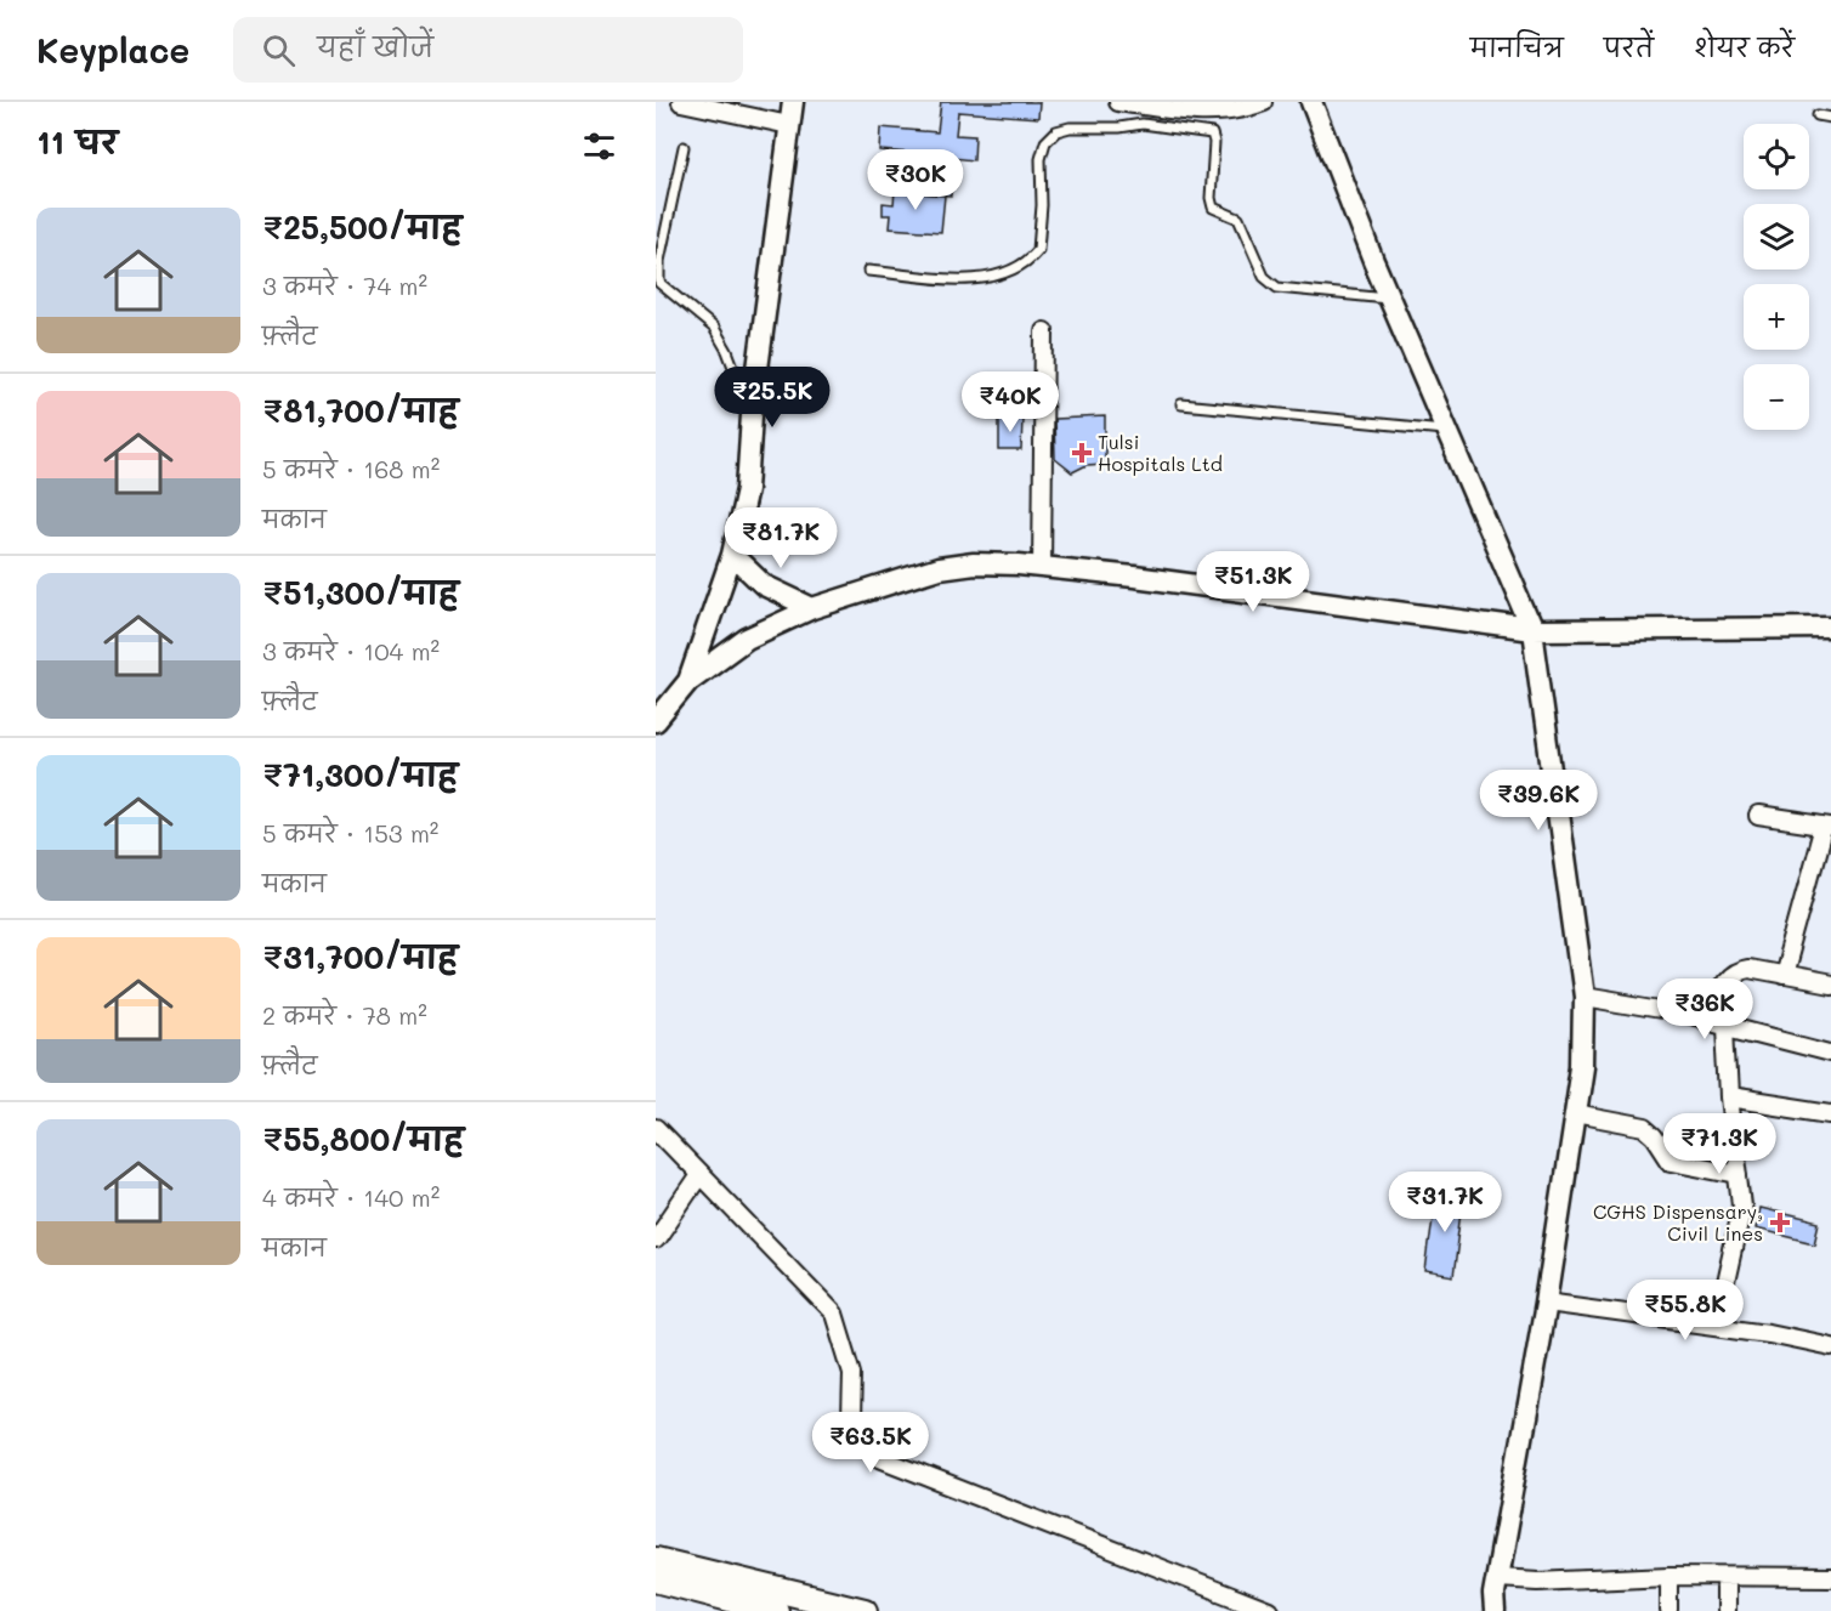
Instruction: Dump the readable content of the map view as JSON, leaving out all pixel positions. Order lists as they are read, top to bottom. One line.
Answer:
{"places":{"health":["Tulsi Hospitals Ltd","CGHS Dispensary, Civil Lines"]},"page":{"header":"Keyplace","search":"यहाँ खोजें","nav":["मानचित्र","परतें","शेयर करें"],"heading":"11 घर","map_buttons":["+","−"],"price":["₹30K","₹25.5K","₹40K","₹81.7K","₹51.3K","₹39.6K","₹36K","₹71.3K","₹31.7K","₹55.8K","₹63.5K"],"list":[{"name":"₹25,500/माह","note":"3 कमरे · 74 m² · फ़्लैट"},{"name":"₹81,700/माह","note":"5 कमरे · 168 m² · मकान"},{"name":"₹51,300/माह","note":"3 कमरे · 104 m² · फ़्लैट"},{"name":"₹71,300/माह","note":"5 कमरे · 153 m² · मकान"},{"name":"₹31,700/माह","note":"2 कमरे · 78 m² · फ़्लैट"},{"name":"₹55,800/माह","note":"4 कमरे · 140 m² · मकान"}]}}
